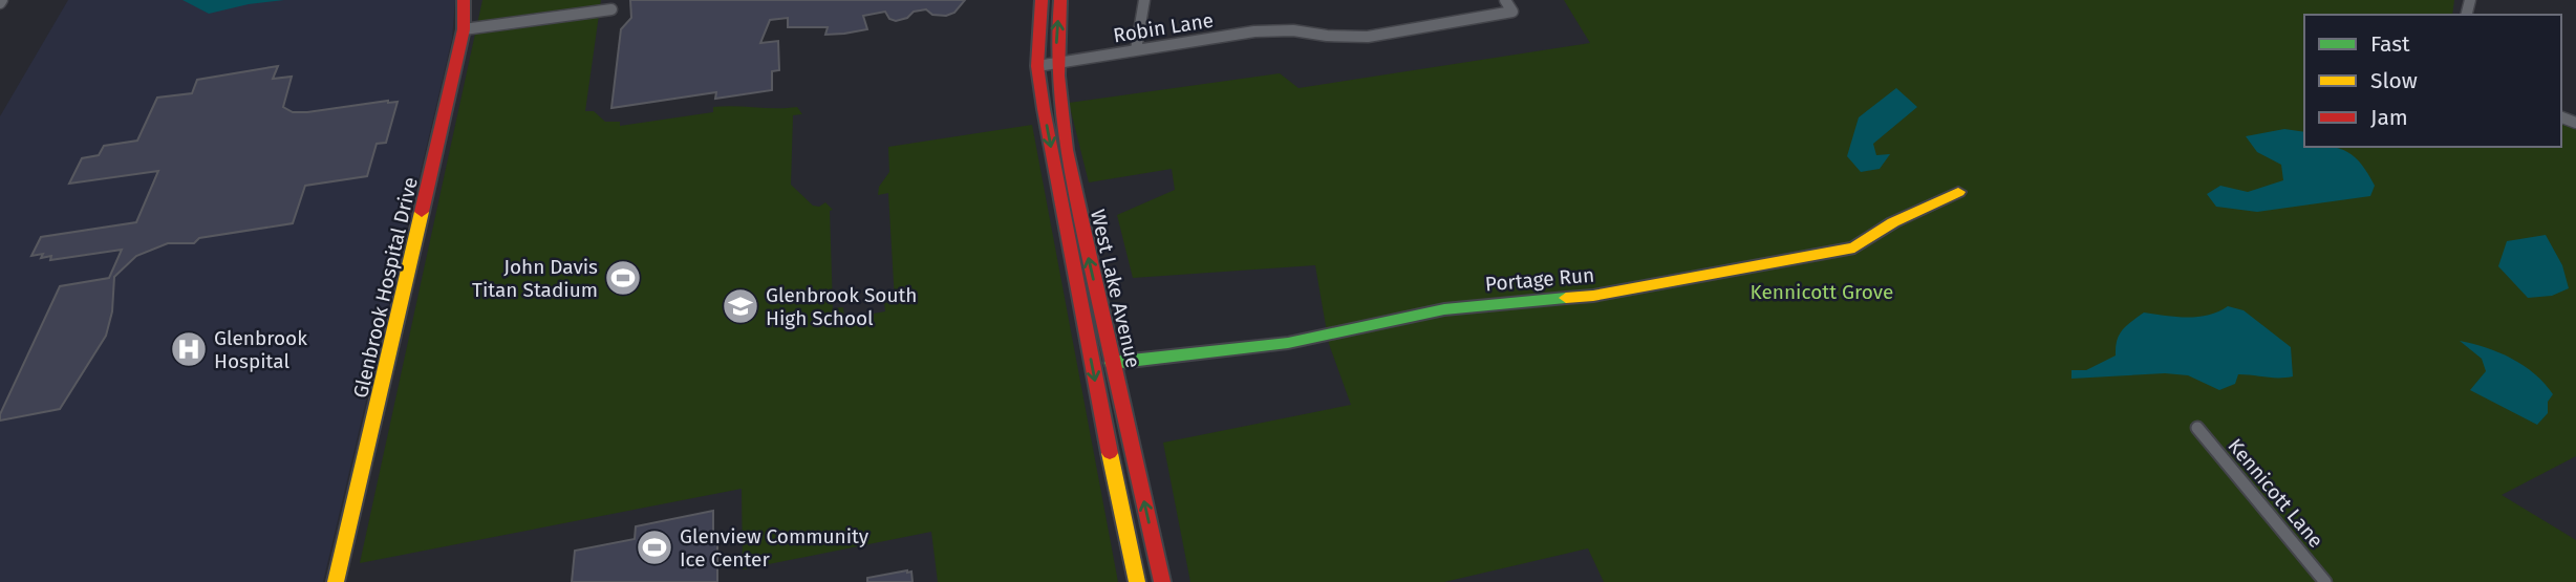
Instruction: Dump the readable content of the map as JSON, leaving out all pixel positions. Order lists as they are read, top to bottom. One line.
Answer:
{"streets":{"street":["Robin Lane","Portage Run","Glenbrook Hospital Drive","West Lake Avenue","Kennicott Lane"]},"crossings":[["Robin Lane","West Lake Avenue"],["Portage Run","West Lake Avenue"]],"parks":["Kennicott Grove"],"places":{"sports":["John Davis Titan Stadium","Glenview Community Ice Center"],"school or university":["Glenbrook South High School"],"hospital":["Glenbrook Hospital"]},"legend":["Fast","Slow","Jam"]}
